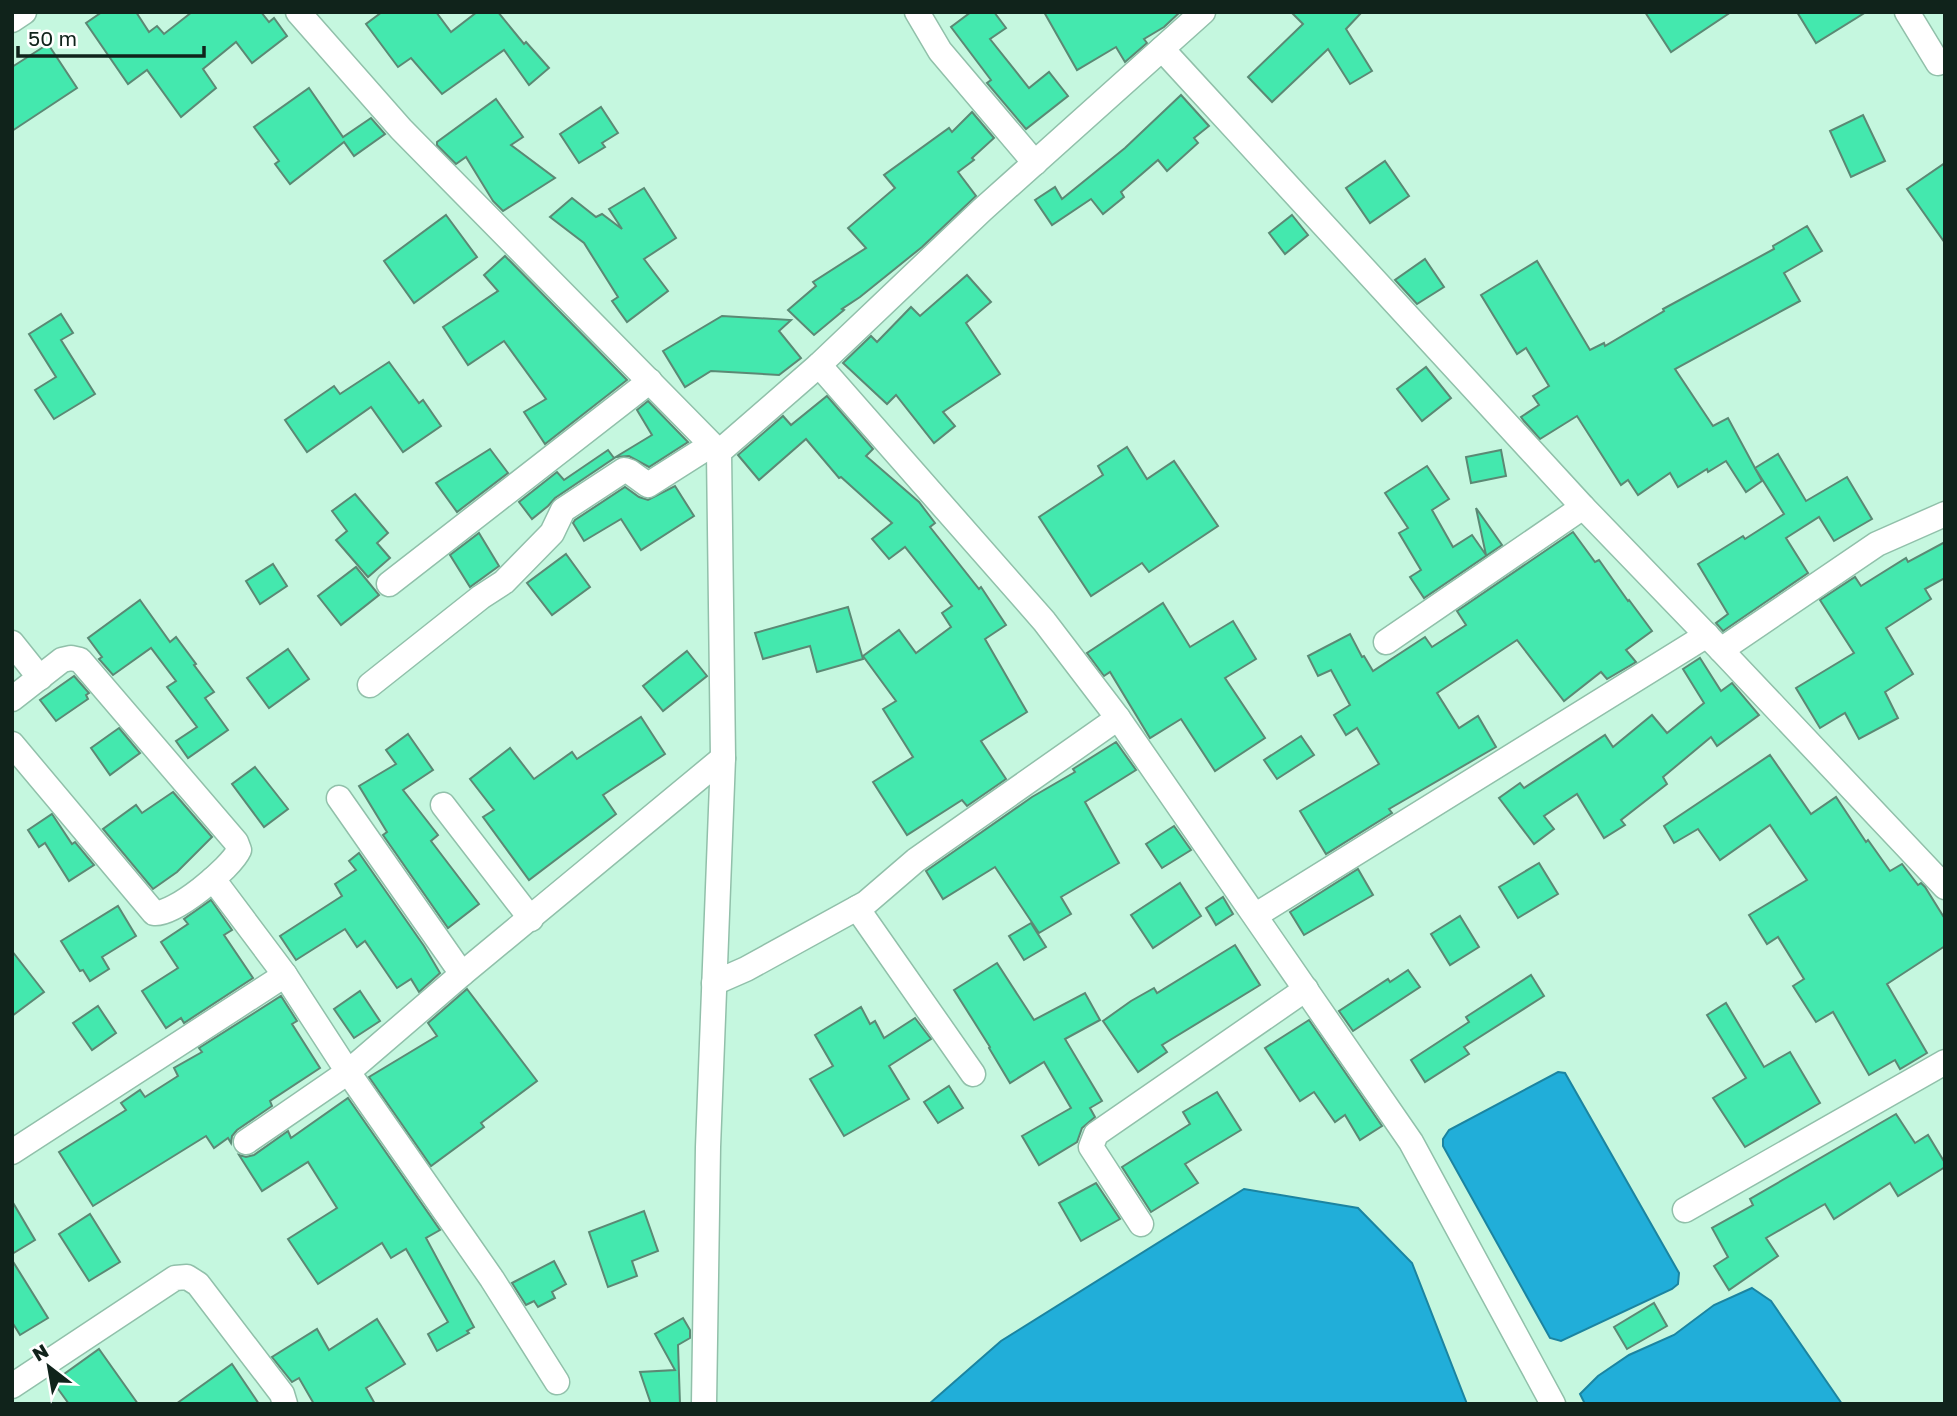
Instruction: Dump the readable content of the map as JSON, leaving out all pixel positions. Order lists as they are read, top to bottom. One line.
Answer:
{"scale_bar":"50 m","north":"top left"}
